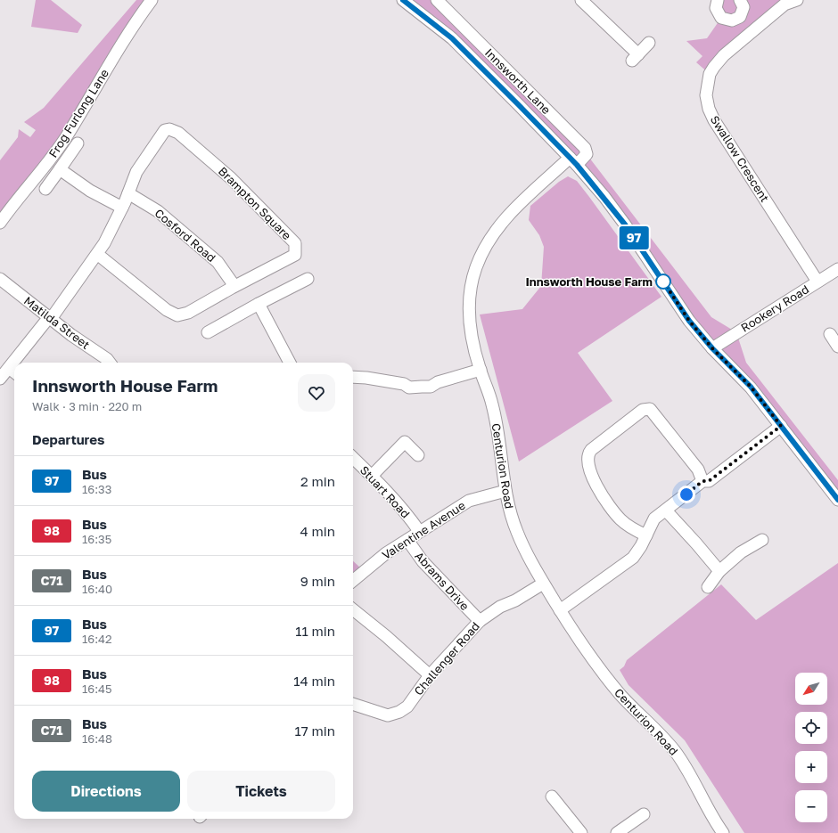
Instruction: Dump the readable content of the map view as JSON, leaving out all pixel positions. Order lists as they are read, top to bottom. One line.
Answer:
{"streets":{"street":["Innsworth Lane","Frog Furlong Lane","Swallow Crescent","Brampton Square","Cosford Road","Rookery Road","Matilda Street","Centurion Road","Stuart Road","Valentine Avenue","Abrams Drive","Challenger Road"]},"crossings":[["Innsworth Lane","Rookery Road"],["Innsworth Lane","Centurion Road"],["Swallow Crescent","Rookery Road"],["Brampton Square","Cosford Road"],["Brampton Square","Matilda Street"],["Centurion Road","Valentine Avenue"],["Centurion Road","Challenger Road"],["Stuart Road","Valentine Avenue"],["Valentine Avenue","Abrams Drive"],["Abrams Drive","Challenger Road"]],"places":["Innsworth House Farm"],"lines":["bus line 97"],"north":"bottom left","page":{"on_map":"97","heading":[["Innsworth House Farm","Walk · 3 min · 220 m"],"Departures"],"list":[{"mark":"97","name":"Bus","note":"16:33","value":"2 min"},{"mark":"98","name":"Bus","note":"16:35","value":"4 min"},{"mark":"C71","name":"Bus","note":"16:40","value":"9 min"},{"mark":"97","name":"Bus","note":"16:42","value":"11 min"},{"mark":"98","name":"Bus","note":"16:45","value":"14 min"},{"mark":"C71","name":"Bus","note":"16:48","value":"17 min"}],"map_buttons":["+","−"],"buttons":["Directions","Tickets"]}}
